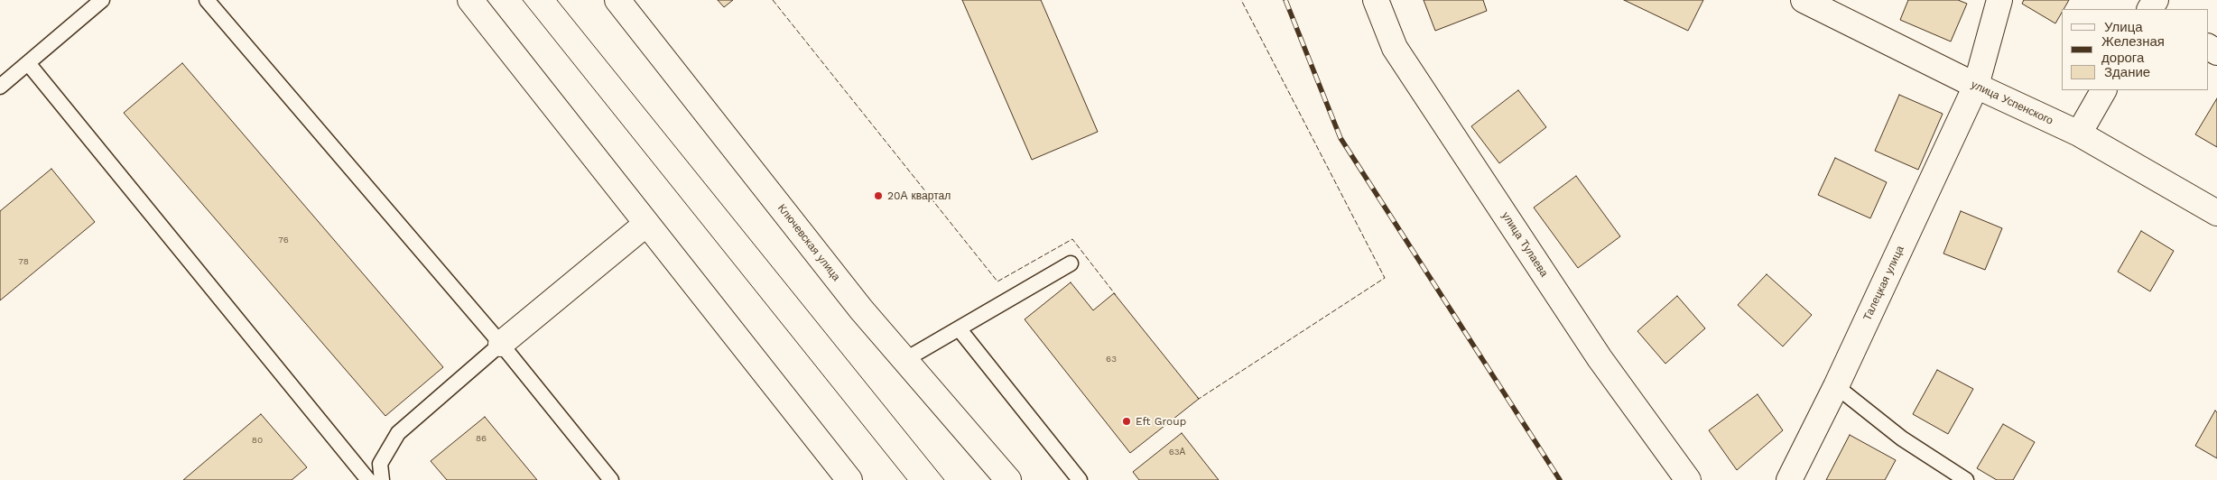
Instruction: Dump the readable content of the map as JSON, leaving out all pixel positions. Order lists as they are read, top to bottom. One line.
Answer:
{"streets":{"street":["улица Успенского","Ключевская улица","улица Тулаева","Талецкая улица"]},"crossings":[["улица Успенского","Талецкая улица"]],"places":["20А квартал","Eft Group"],"house_numbers":["76","78","63","86","80","63А"],"legend":["Улица","Железная дорога","Здание"]}
